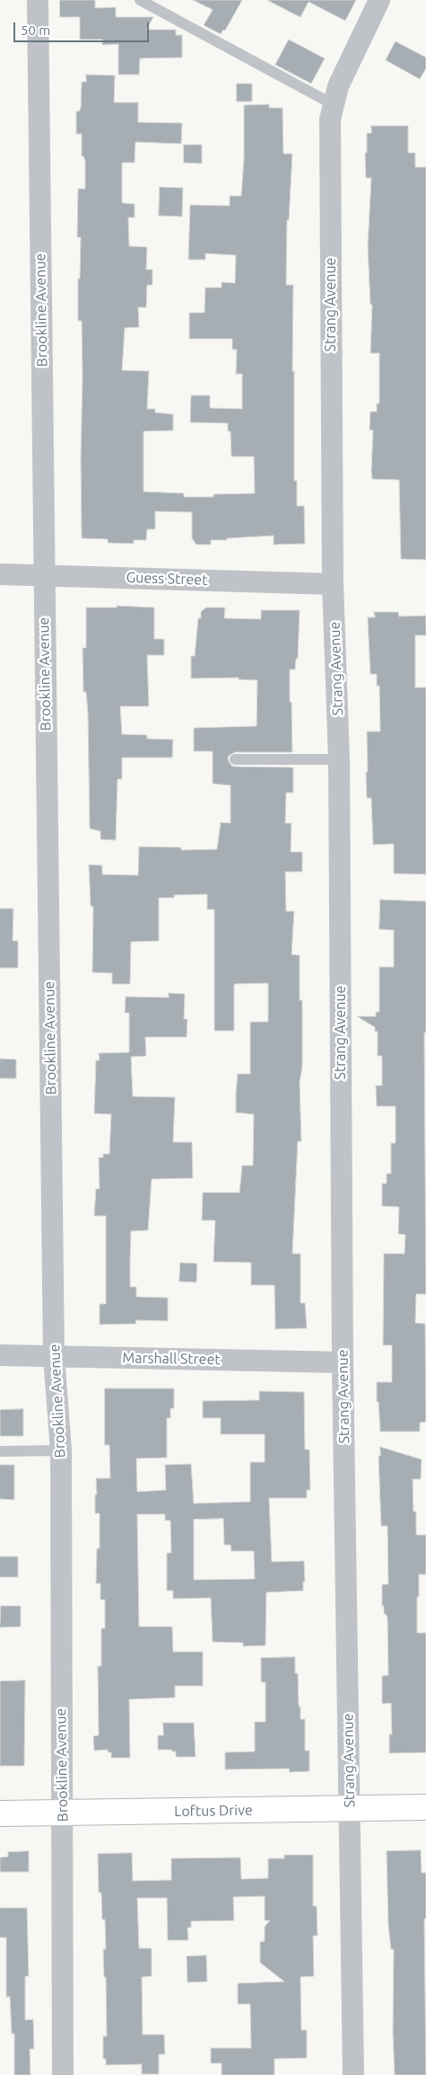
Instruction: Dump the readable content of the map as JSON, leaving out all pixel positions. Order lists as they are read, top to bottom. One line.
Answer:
{"streets":{"main road":["Loftus Drive"],"street":["Strang Avenue","Brookline Avenue","Guess Street","Marshall Street"]},"crossings":[["Strang Avenue","Guess Street"],["Strang Avenue","Marshall Street"],["Strang Avenue","Loftus Drive"],["Brookline Avenue","Guess Street"],["Brookline Avenue","Marshall Street"],["Brookline Avenue","Loftus Drive"]],"scale_bar":"50 m"}
